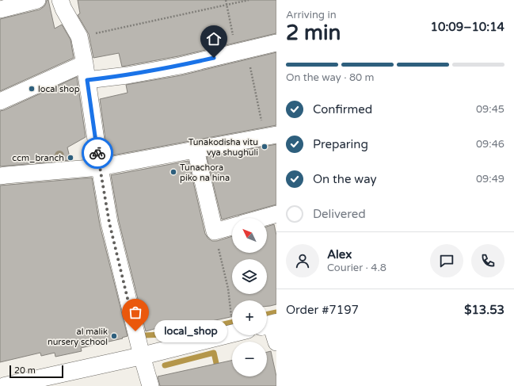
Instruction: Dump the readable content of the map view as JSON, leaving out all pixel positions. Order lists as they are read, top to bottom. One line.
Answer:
{"places":["local shop","Tunakodisha vitu vya shughuli","ccm_branch","Tunachora piko na hina","local_shop","al malik nursery school"],"scale_bar":"20 m","north":"top left","page":{"heading":["2 min","Arriving in","10:09–10:14"],"panel":["Alex","Courier · 4.8","Order #7197","$13.53"],"bar":"On the way · 80 m","list":[["Confirmed","09:45"],["Preparing","09:46"],["On the way","09:49"],"Delivered"],"map_buttons":["+","−"],"bubble":"local_shop","scale":"20 m"}}
